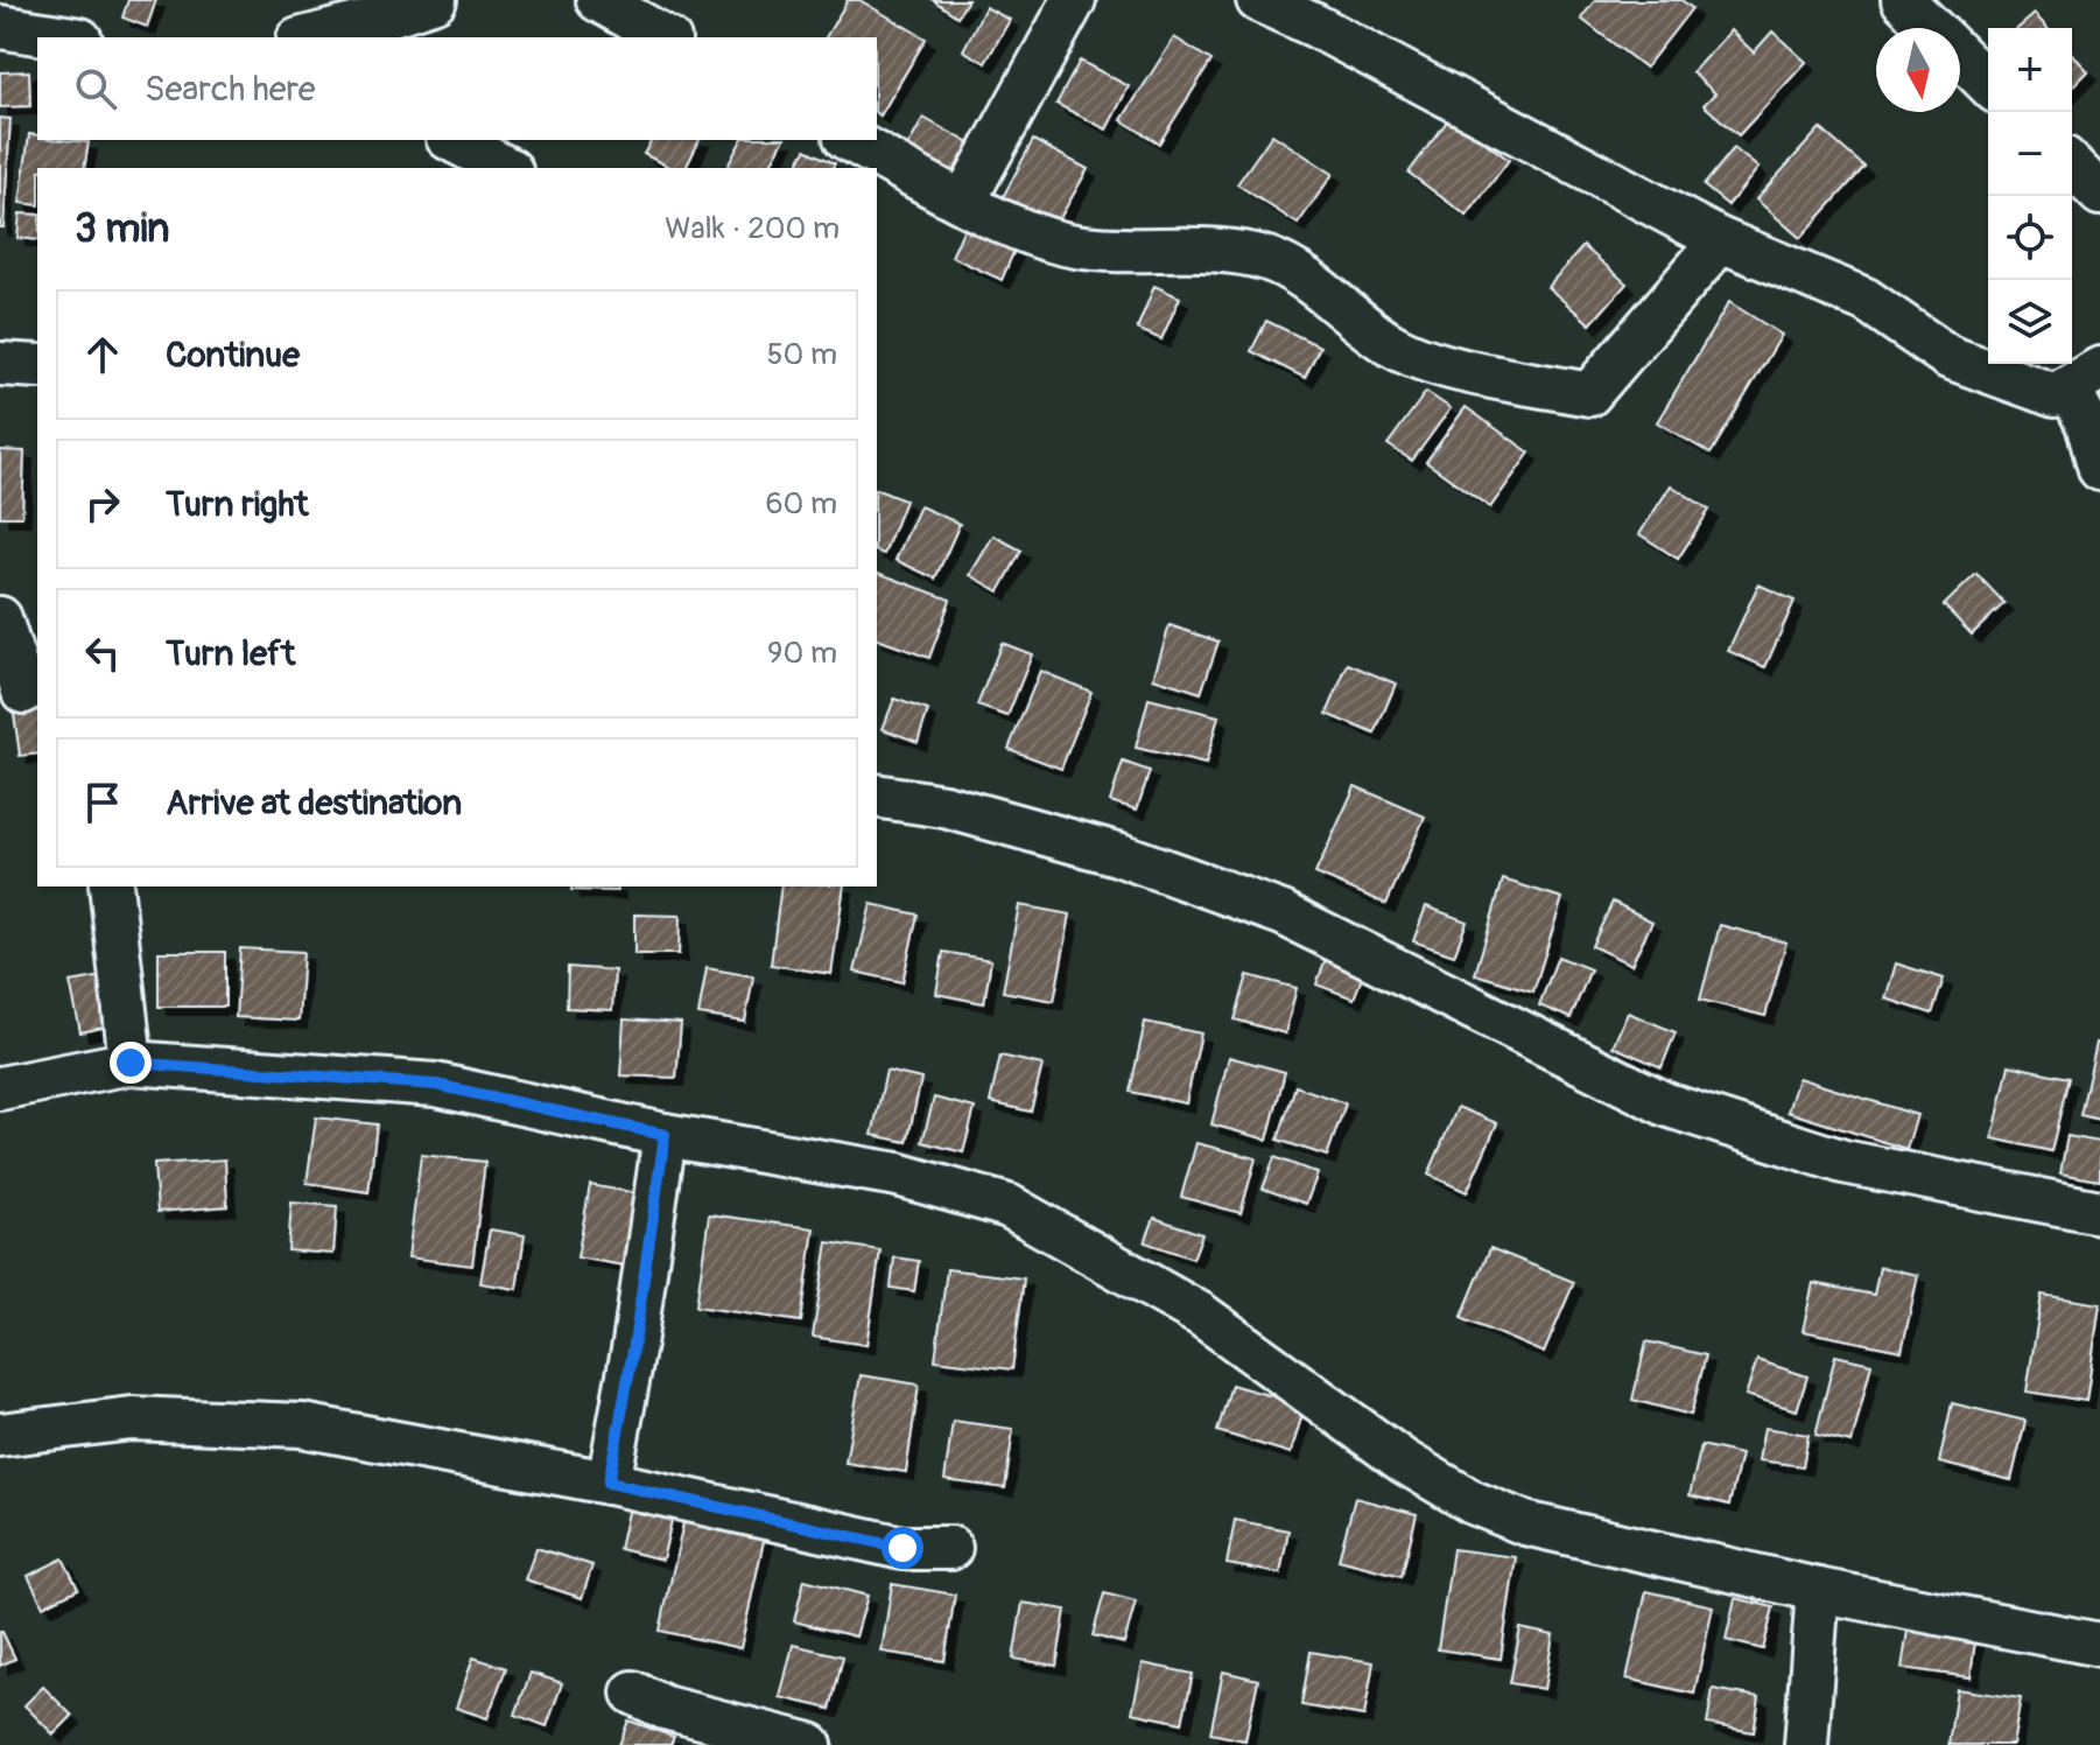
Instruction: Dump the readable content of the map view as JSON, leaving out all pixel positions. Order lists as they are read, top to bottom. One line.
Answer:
{"north":"bottom","page":{"map_buttons":["+","−"],"search":"Search here","heading":["3 min","Walk · 200 m"],"list":[["Continue","50 m"],["Turn right","60 m"],["Turn left","90 m"],"Arrive at destination"]}}
